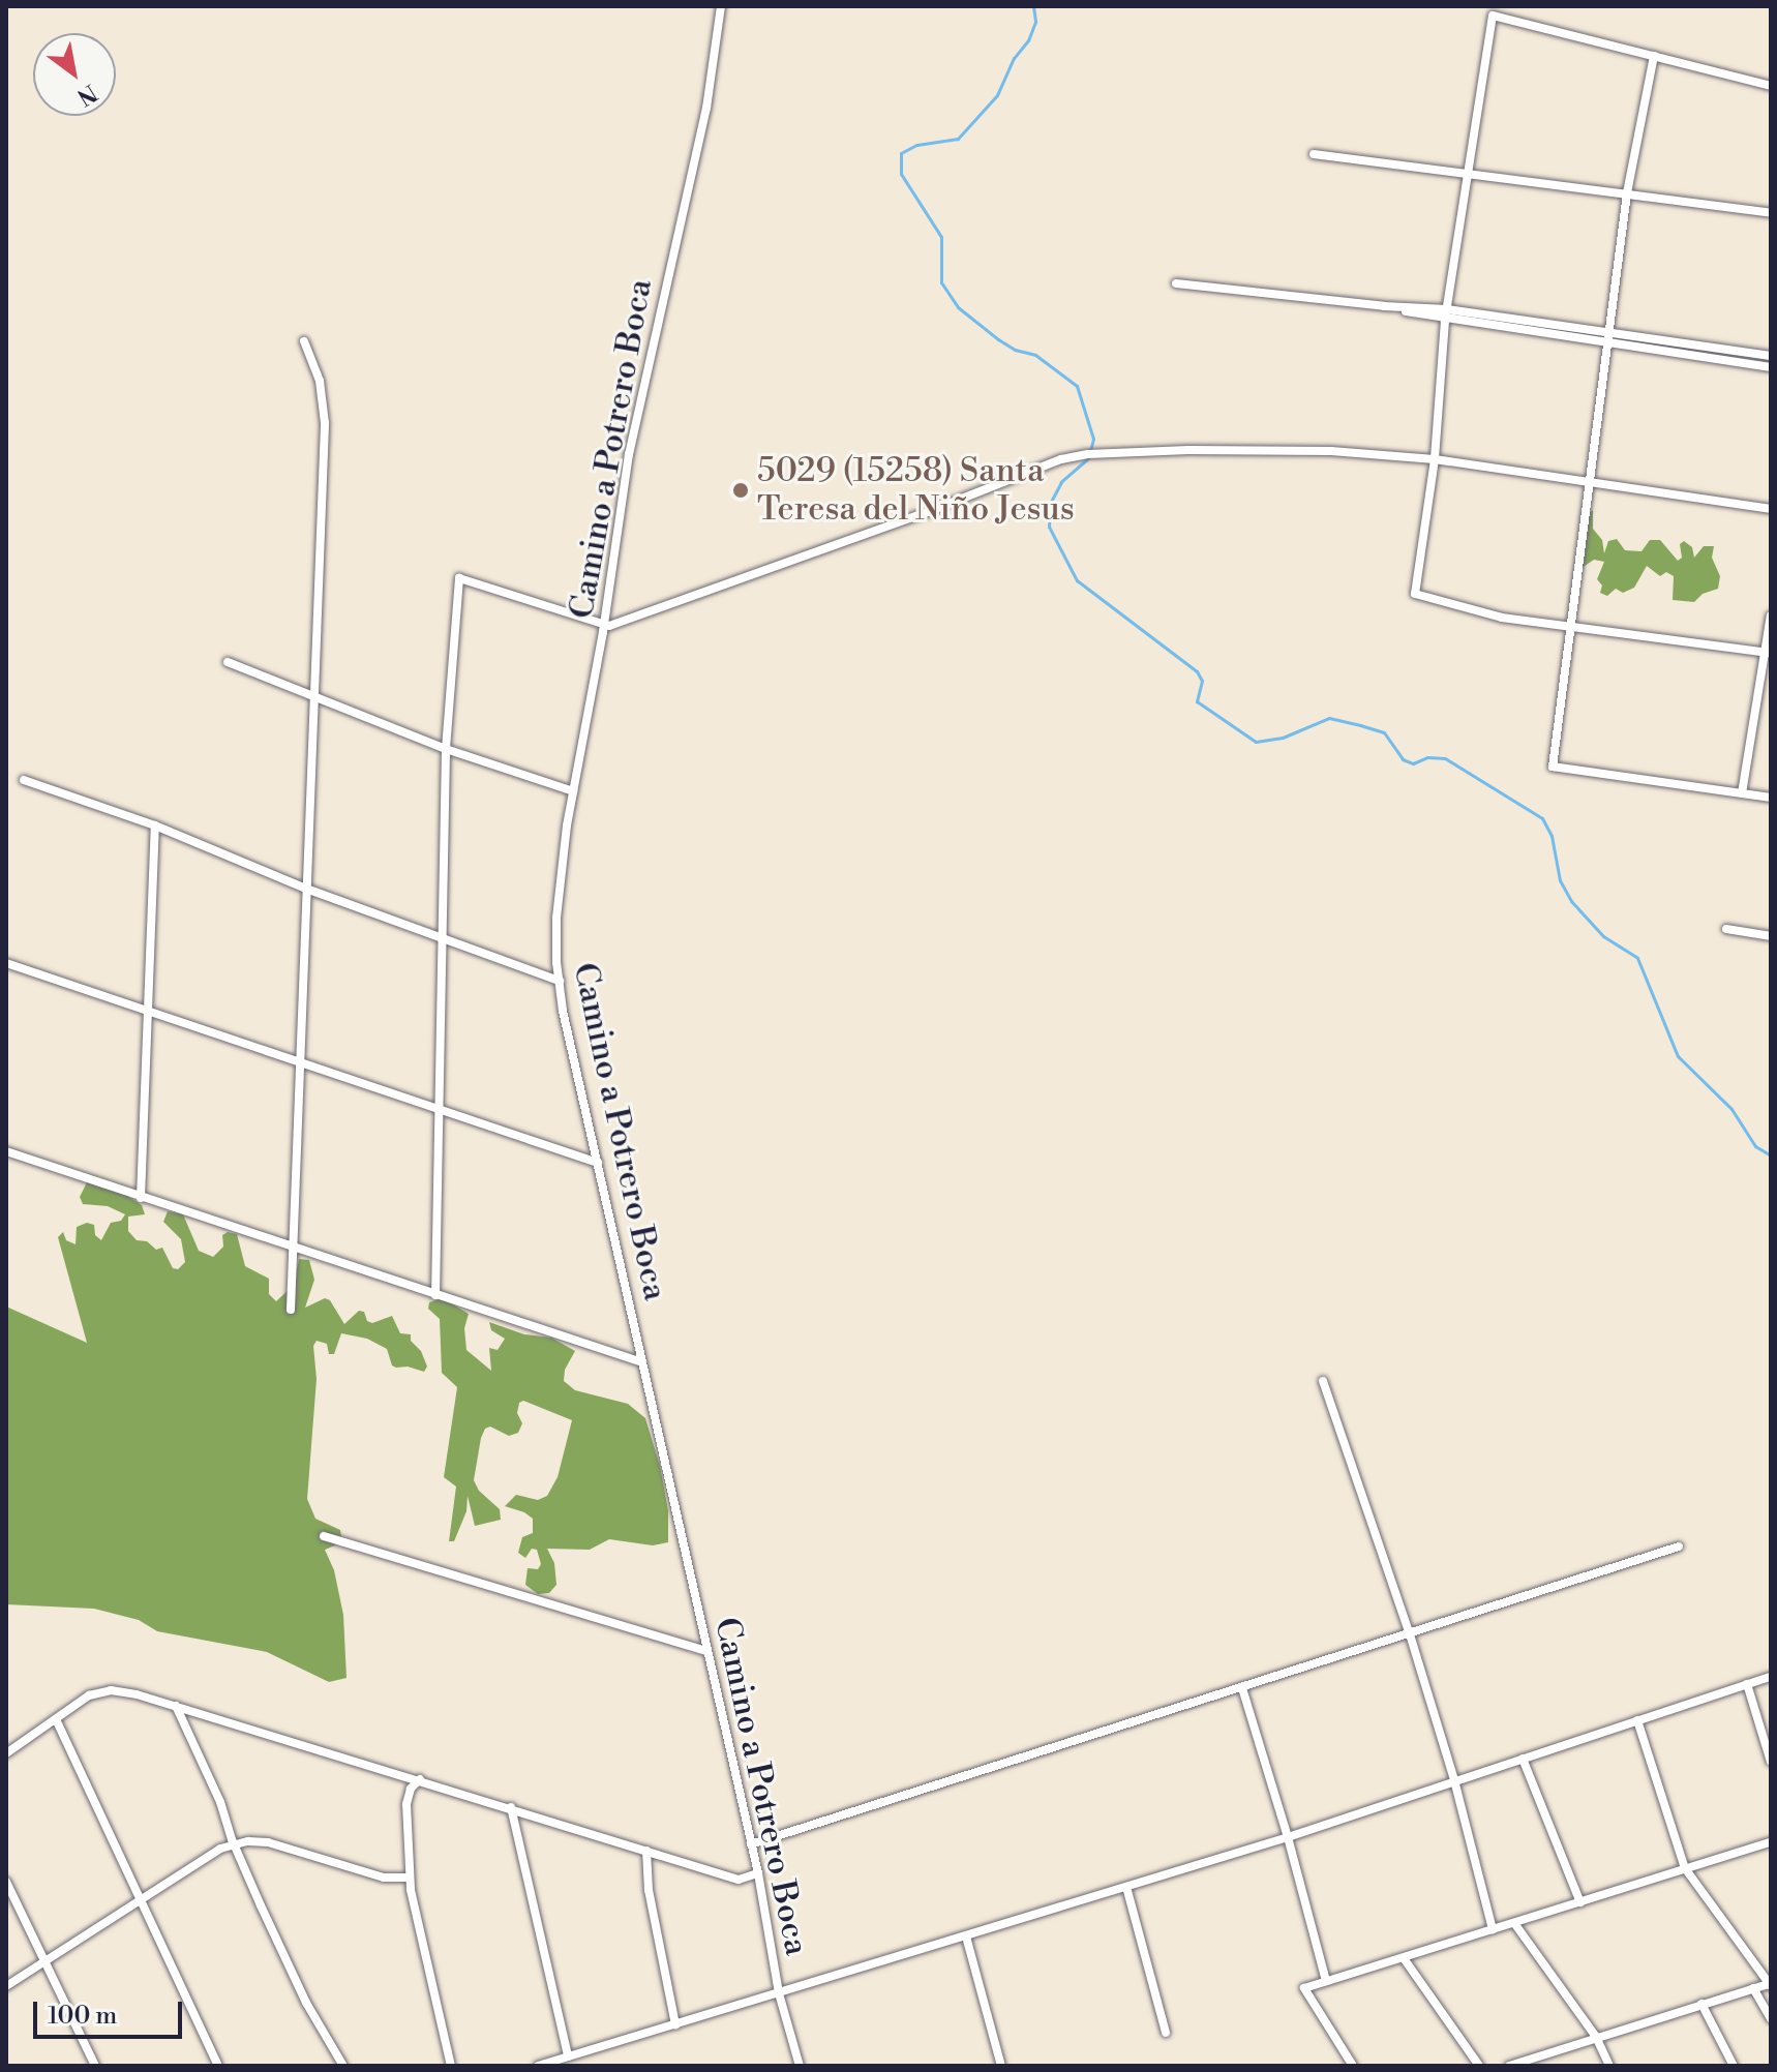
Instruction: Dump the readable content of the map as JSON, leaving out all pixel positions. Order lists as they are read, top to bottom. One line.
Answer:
{"streets":{"street":["Camino a Potrero Boca"]},"places":["5029 (15258) Santa Teresa del Niño Jesus"],"scale_bar":"100 m","north":"bottom right"}
